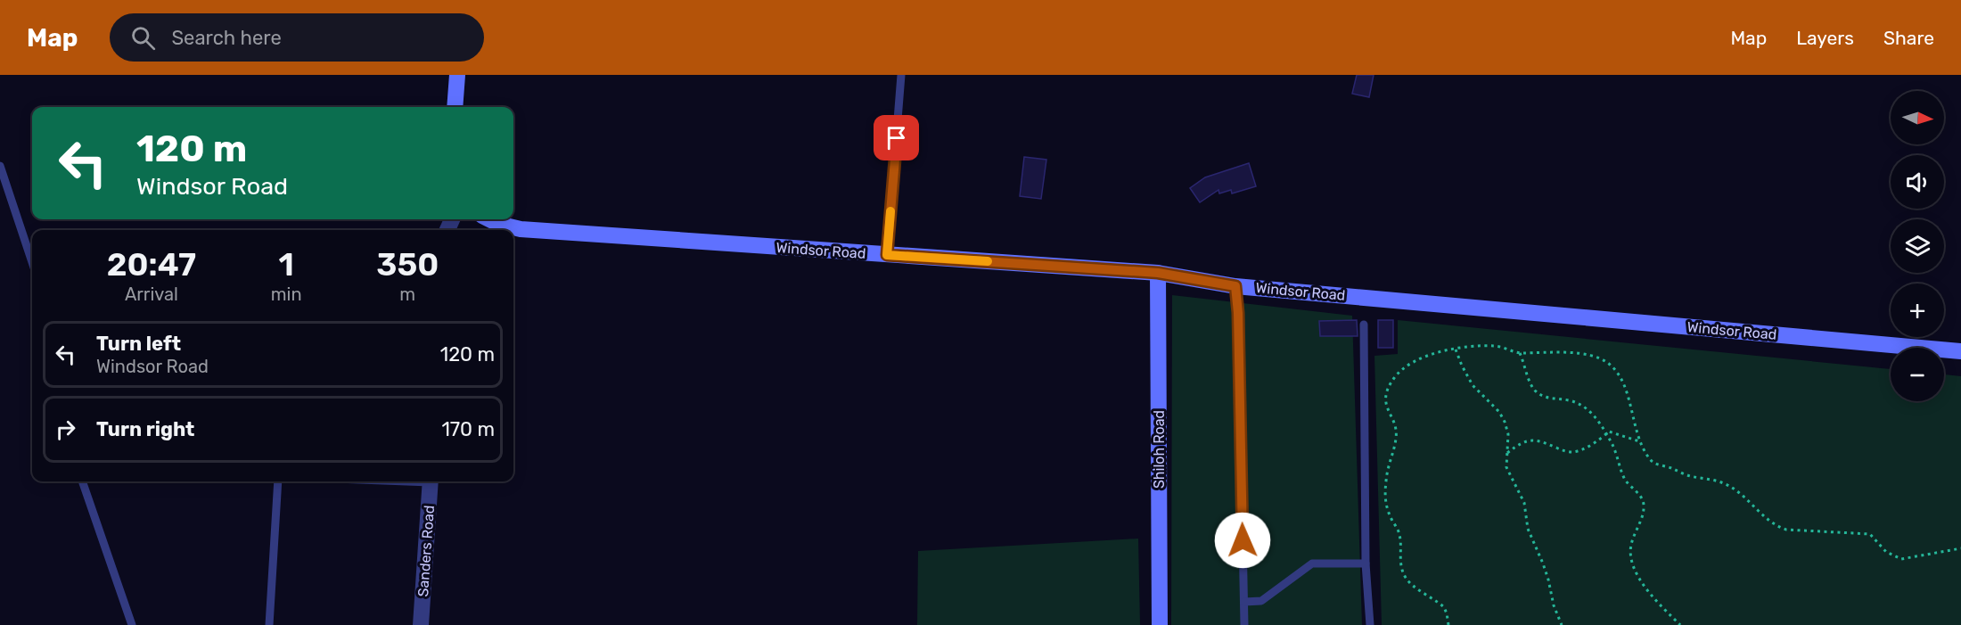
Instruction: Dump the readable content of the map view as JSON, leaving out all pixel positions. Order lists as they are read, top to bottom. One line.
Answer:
{"streets":{"main road":["Windsor Road","Shiloh Road"],"street":["Sanders Road"]},"crossings":[["Windsor Road","Shiloh Road"]],"north":"right","page":{"header":"Map","search":"Search here","nav":["Map","Layers","Share"],"map_buttons":["+","−"],"turn":["120 m","Windsor Road"],"eta":["20:47","Arrival","1","min","350","m"],"list":[{"name":"Turn left","note":"Windsor Road","value":"120 m"},{"name":"Turn right","value":"170 m"}]}}
